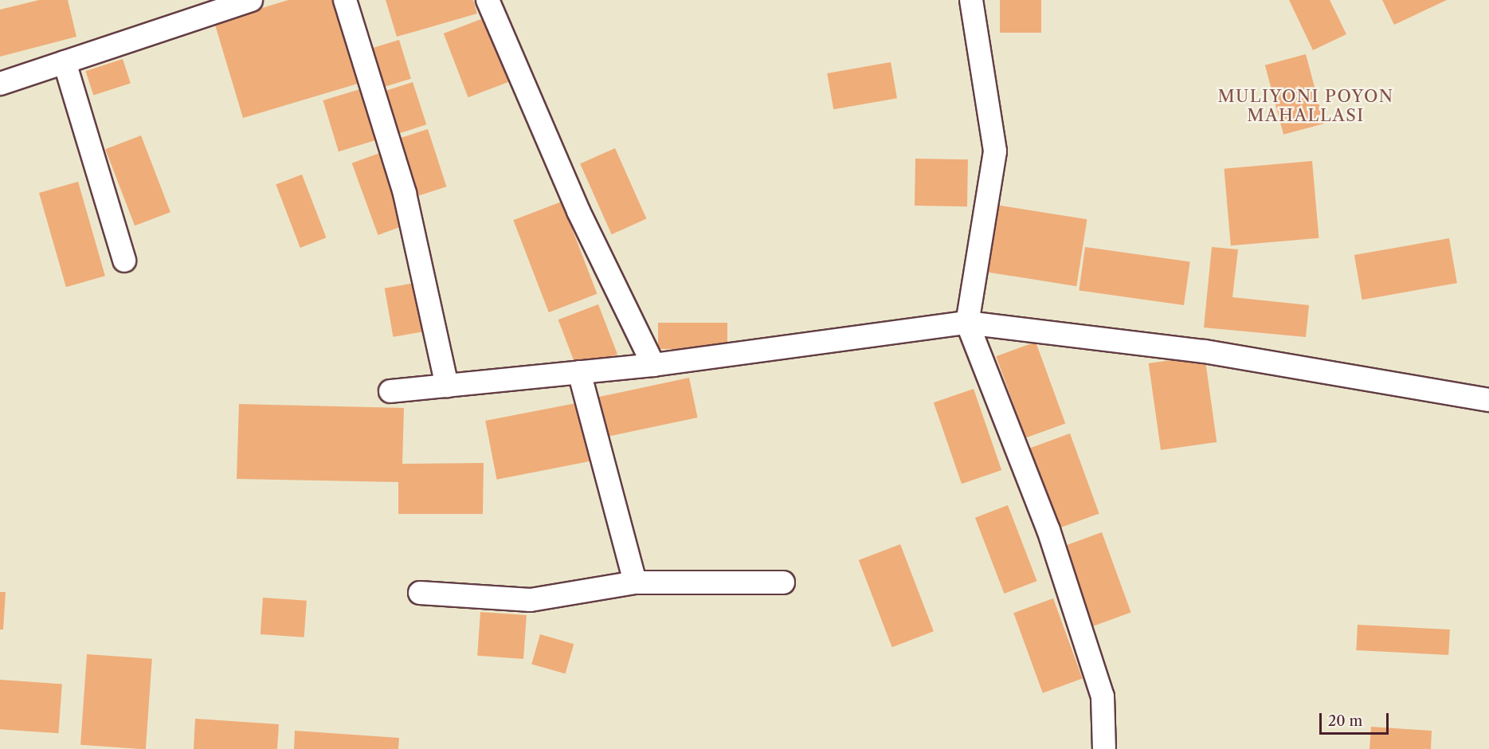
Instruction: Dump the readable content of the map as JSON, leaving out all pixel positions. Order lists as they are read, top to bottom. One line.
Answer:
{"districts":["MULIYONI POYON MAHALLASI"],"scale_bar":"20 m"}
